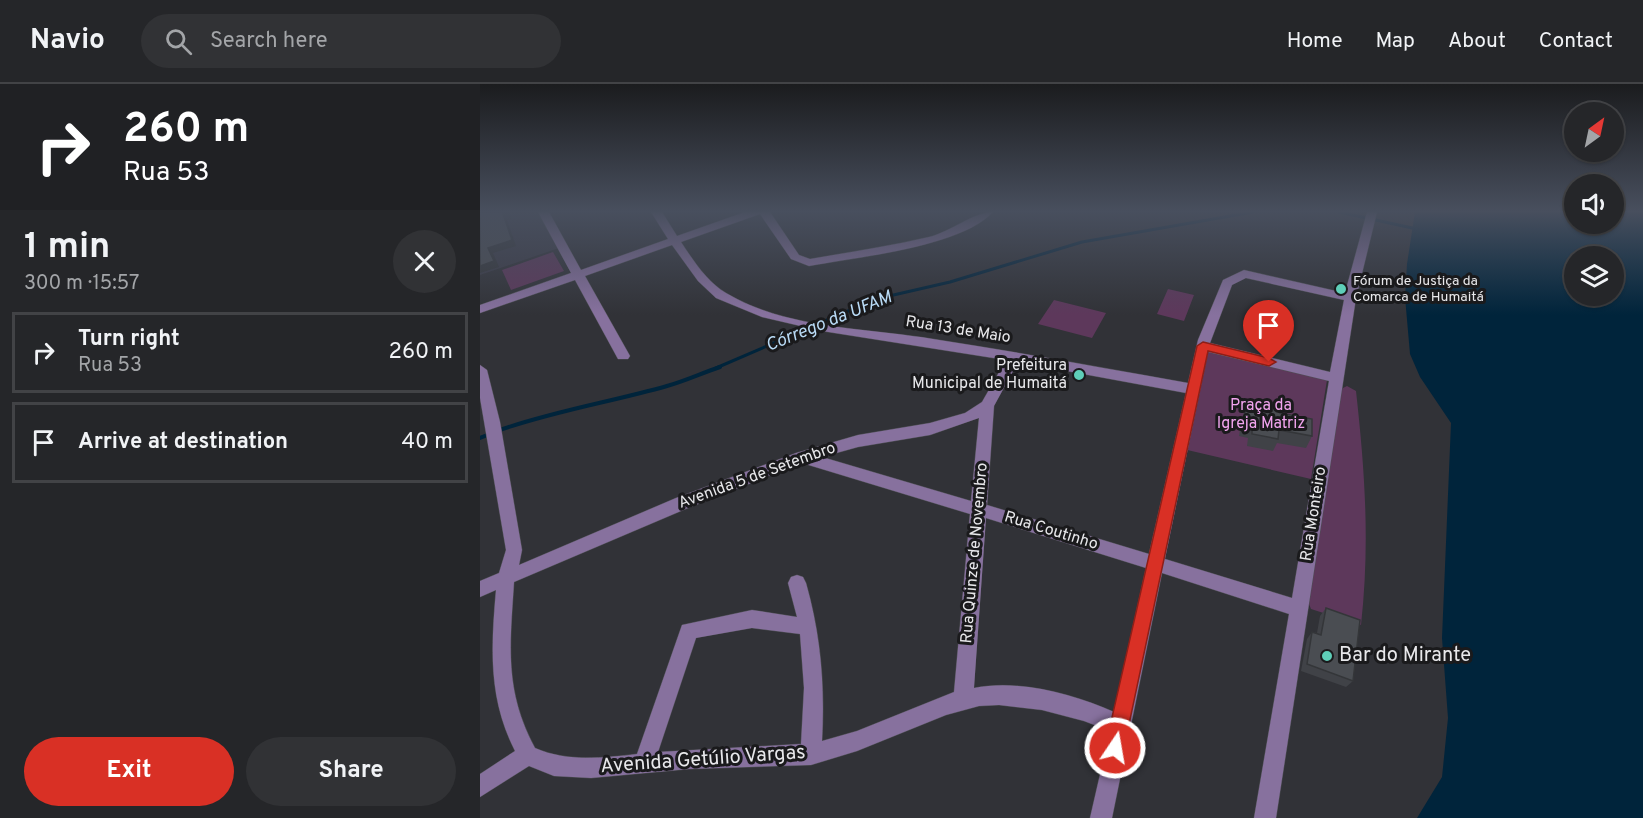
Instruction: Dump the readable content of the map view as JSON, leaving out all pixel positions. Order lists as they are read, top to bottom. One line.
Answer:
{"streets":{"street":["Rua 13 de Maio","Avenida 5 de Setembro","Rua Monteiro","Rua Coutinho","Rua Quinze de Novembro","Avenida Getúlio Vargas"]},"crossings":[["Avenida 5 de Setembro","Rua Coutinho"],["Avenida 5 de Setembro","Rua Quinze de Novembro"],["Rua Monteiro","Rua Coutinho"],["Rua Coutinho","Rua Quinze de Novembro"],["Rua Quinze de Novembro","Avenida Getúlio Vargas"]],"water":["Córrego da UFAM"],"parks":["Praça da Igreja Matriz"],"places":["Fórum de Justiça da Comarca de Humaitá","Prefeitura Municipal de Humaitá","Bar do Mirante"],"north":"top right","page":{"header":"Navio","search":"Search here","nav":["Home","Map","About","Contact"],"turn":["260 m","Rua 53"],"heading":["1 min","300 m · 15:57"],"list":[{"name":"Turn right","note":"Rua 53","value":"260 m"},{"name":"Arrive at destination","value":"40 m"}],"buttons":["Exit","Share"]}}
